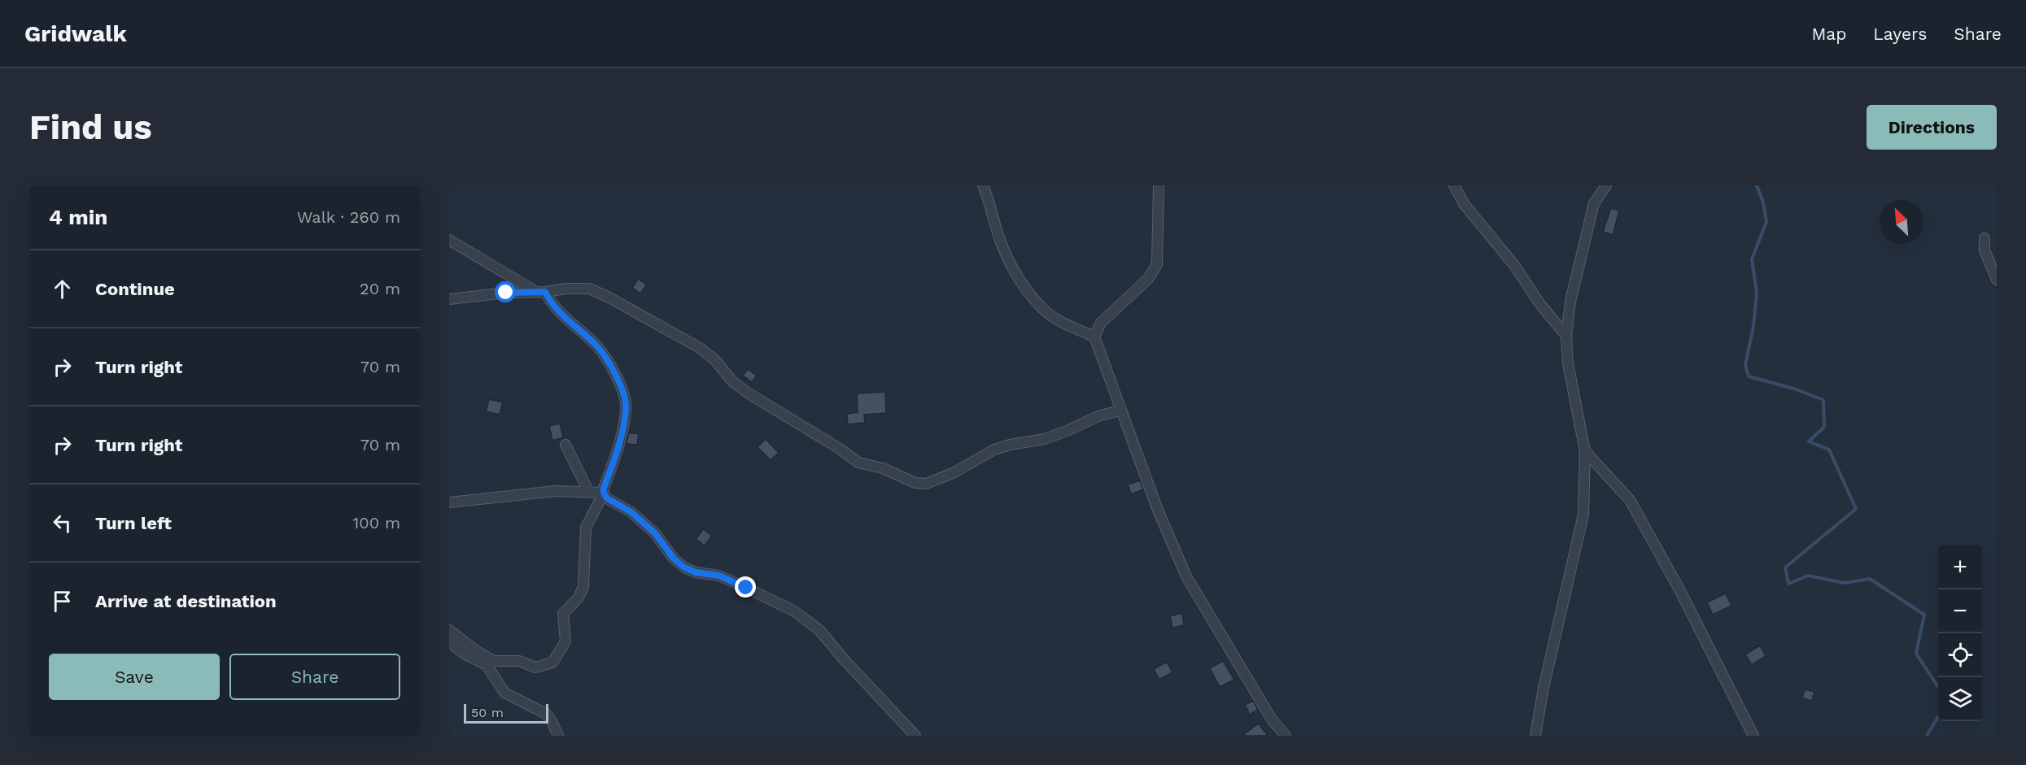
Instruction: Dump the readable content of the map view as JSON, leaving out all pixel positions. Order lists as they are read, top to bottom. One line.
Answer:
{"scale_bar":"50 m","north":"top left","page":{"header":"Gridwalk","nav":["Map","Layers","Share"],"buttons":["Directions",["Save","Share"]],"title":"Find us","heading":["4 min","Walk · 260 m"],"list":[["Continue","20 m"],["Turn right","70 m"],["Turn right","70 m"],["Turn left","100 m"],"Arrive at destination"],"map_buttons":["+","−"],"scale":"50 m"}}
